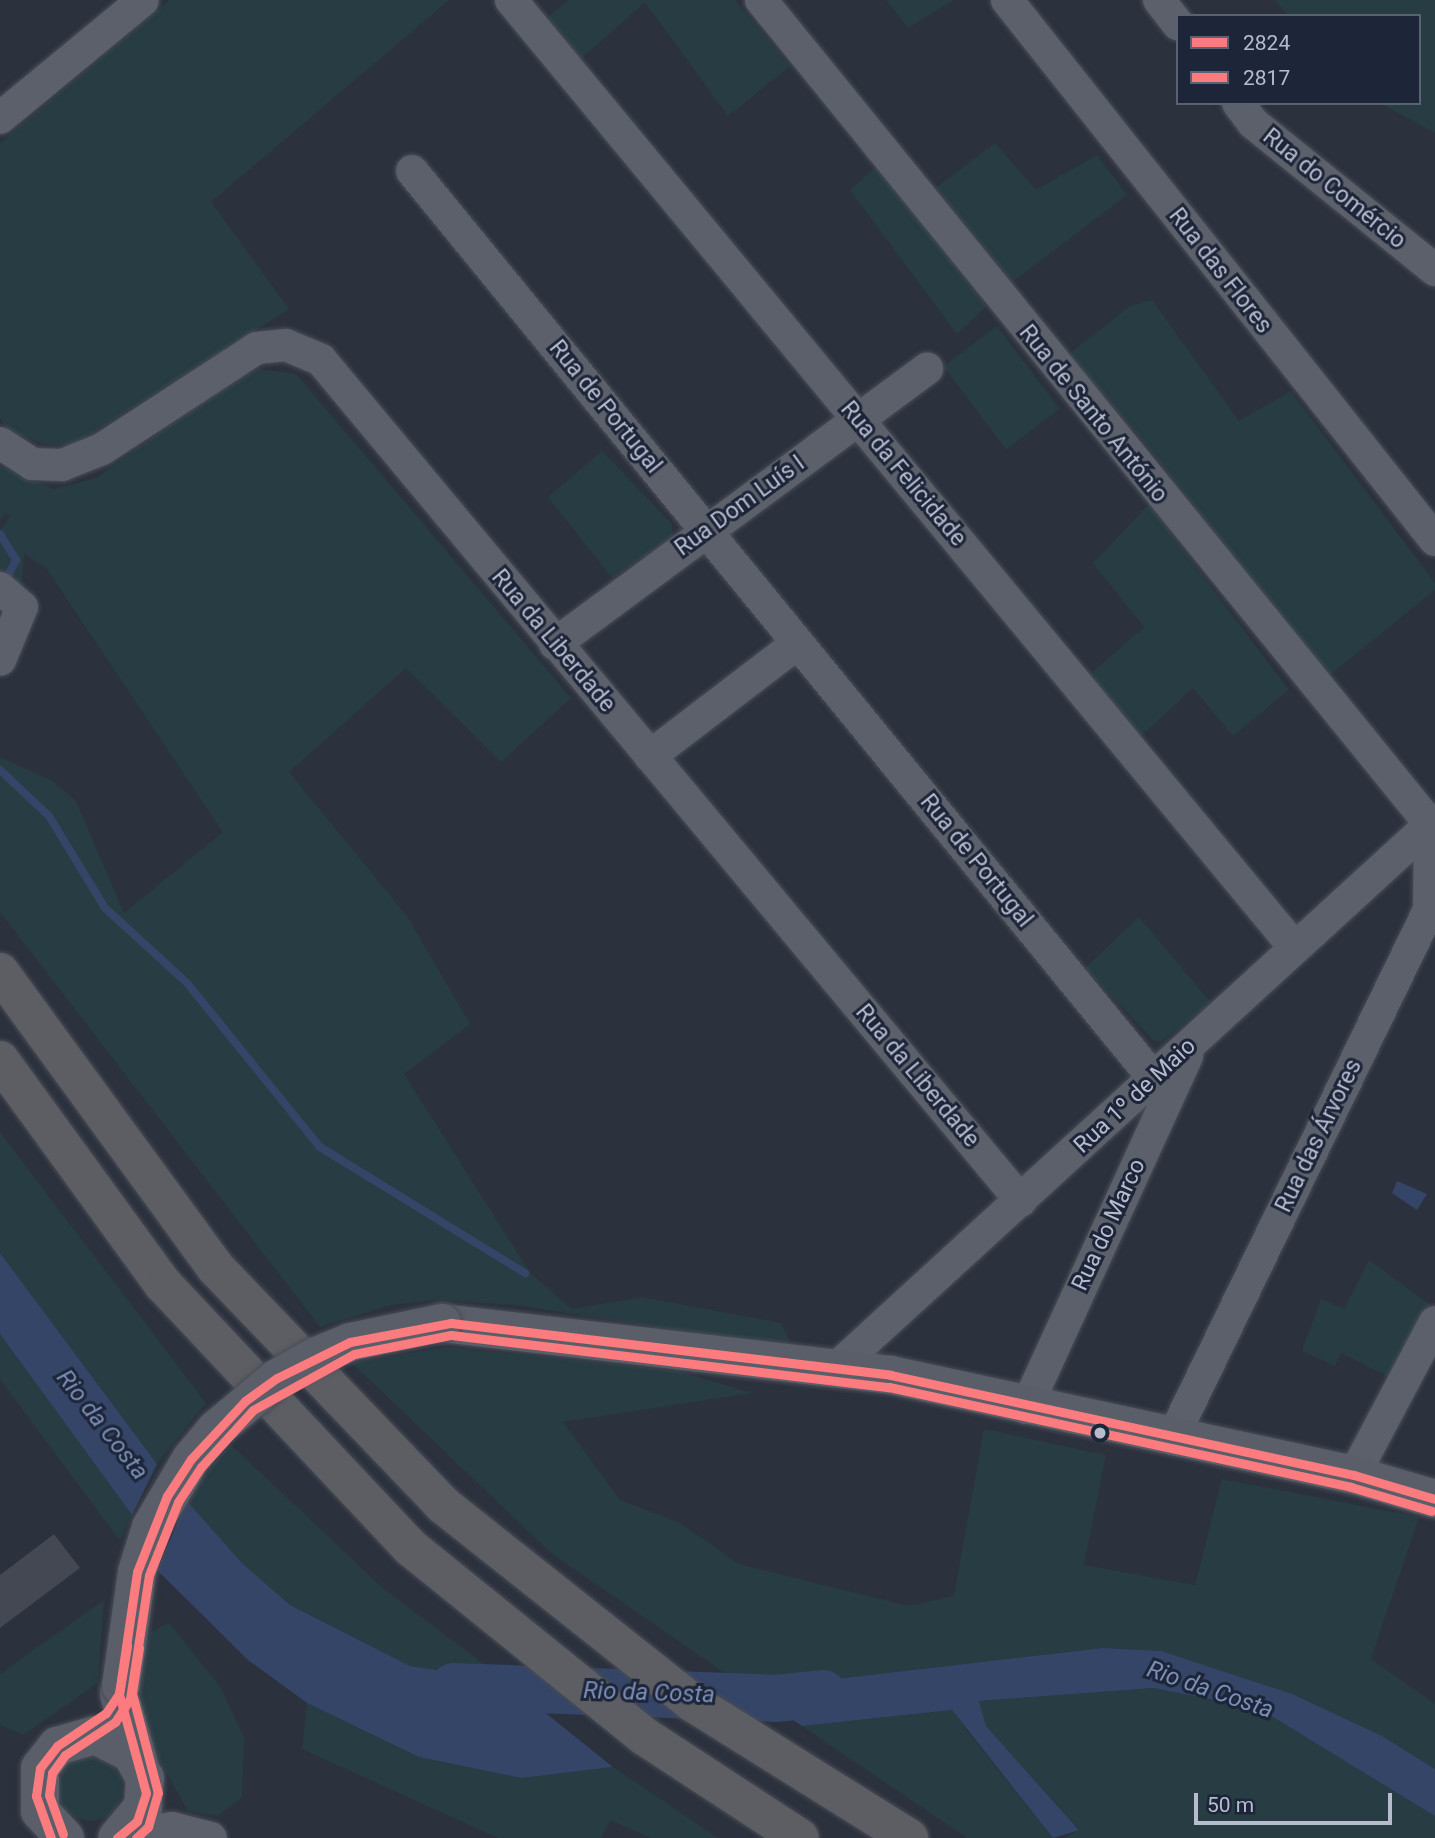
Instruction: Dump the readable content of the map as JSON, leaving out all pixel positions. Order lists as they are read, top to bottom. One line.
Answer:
{"streets":{"street":["Rua do Comércio","Rua das Flores","Rua de Portugal","Rua de Santo António","Rua da Felicidade","Rua Dom Luís I","Rua da Liberdade","Rua 1º de Maio","Rua das Árvores","Rua do Marco"]},"crossings":[["Rua de Portugal","Rua Dom Luís I"],["Rua de Portugal","Rua 1º de Maio"],["Rua de Santo António","Rua 1º de Maio"],["Rua de Santo António","Rua das Árvores"],["Rua da Felicidade","Rua Dom Luís I"],["Rua da Felicidade","Rua 1º de Maio"],["Rua Dom Luís I","Rua da Liberdade"],["Rua da Liberdade","Rua 1º de Maio"],["Rua 1º de Maio","Rua das Árvores"],["Rua 1º de Maio","Rua do Marco"]],"water":["Rio da Costa"],"lines":["transit line 2824","transit line 2817"],"legend":["2824","2817"],"scale_bar":"50 m"}
